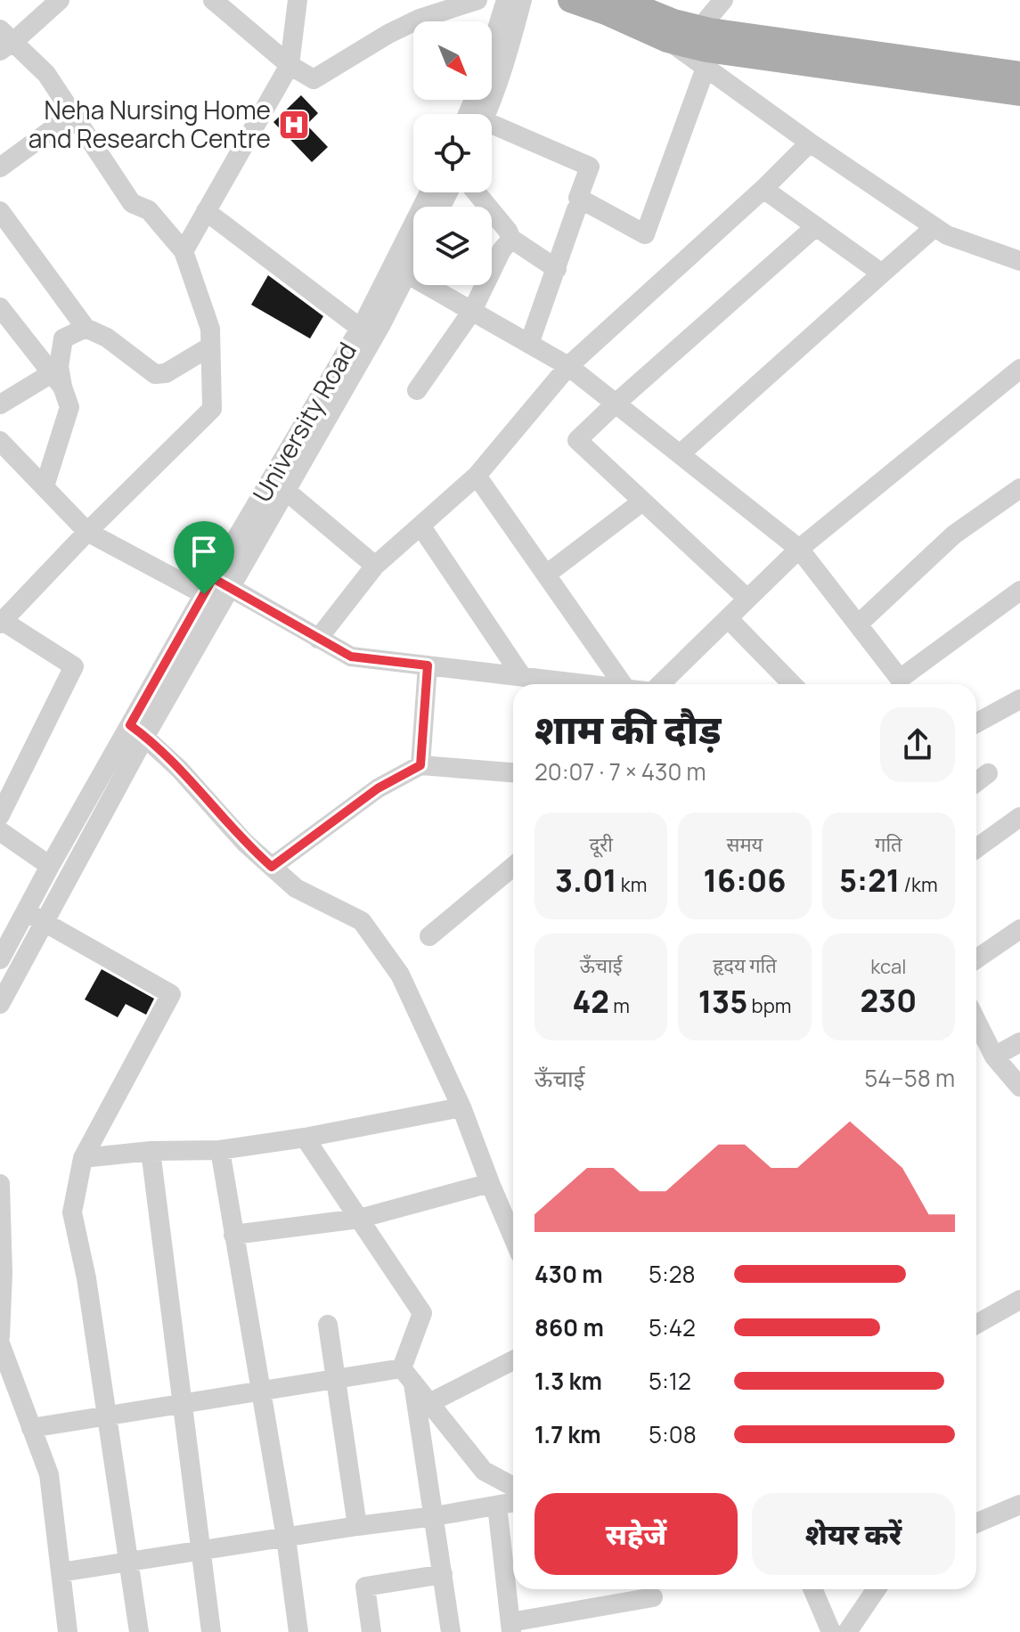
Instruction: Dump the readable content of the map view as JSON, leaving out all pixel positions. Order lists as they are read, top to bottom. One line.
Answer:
{"streets":{"street":["University Road"]},"places":{"hospital":["Neha Nursing Home and Research Centre"]},"north":"bottom right","page":{"heading":["शाम की दौड़","20:07 · 7 × 430 m"],"stats":[["दूरी","3.01 km"],["समय","16:06"],["गति","5:21 /km"],["ऊँचाई","42 m"],["हृदय गति","135 bpm"],["kcal","230"]],"chart":["ऊँचाई","54–58 m"],"list":[{"name":"430 m","note":"5:28"},{"name":"860 m","note":"5:42"},{"name":"1.3 km","note":"5:12"},{"name":"1.7 km","note":"5:08"}],"buttons":["सहेजें","शेयर करें"]}}
